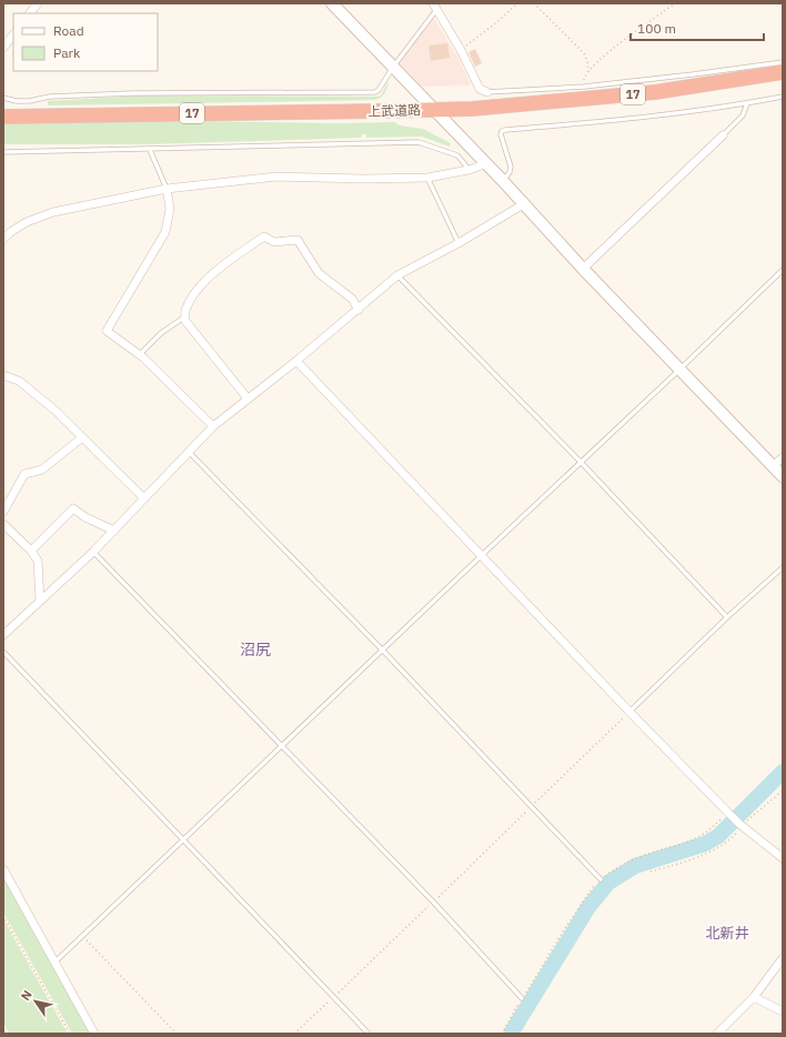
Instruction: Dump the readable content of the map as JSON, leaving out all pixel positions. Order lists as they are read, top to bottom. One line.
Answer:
{"streets":{"highway":["17","上武道路"]},"districts":["沼尻","北新井"],"legend":["Road","Park"],"scale_bar":"100 m","north":"top left"}
